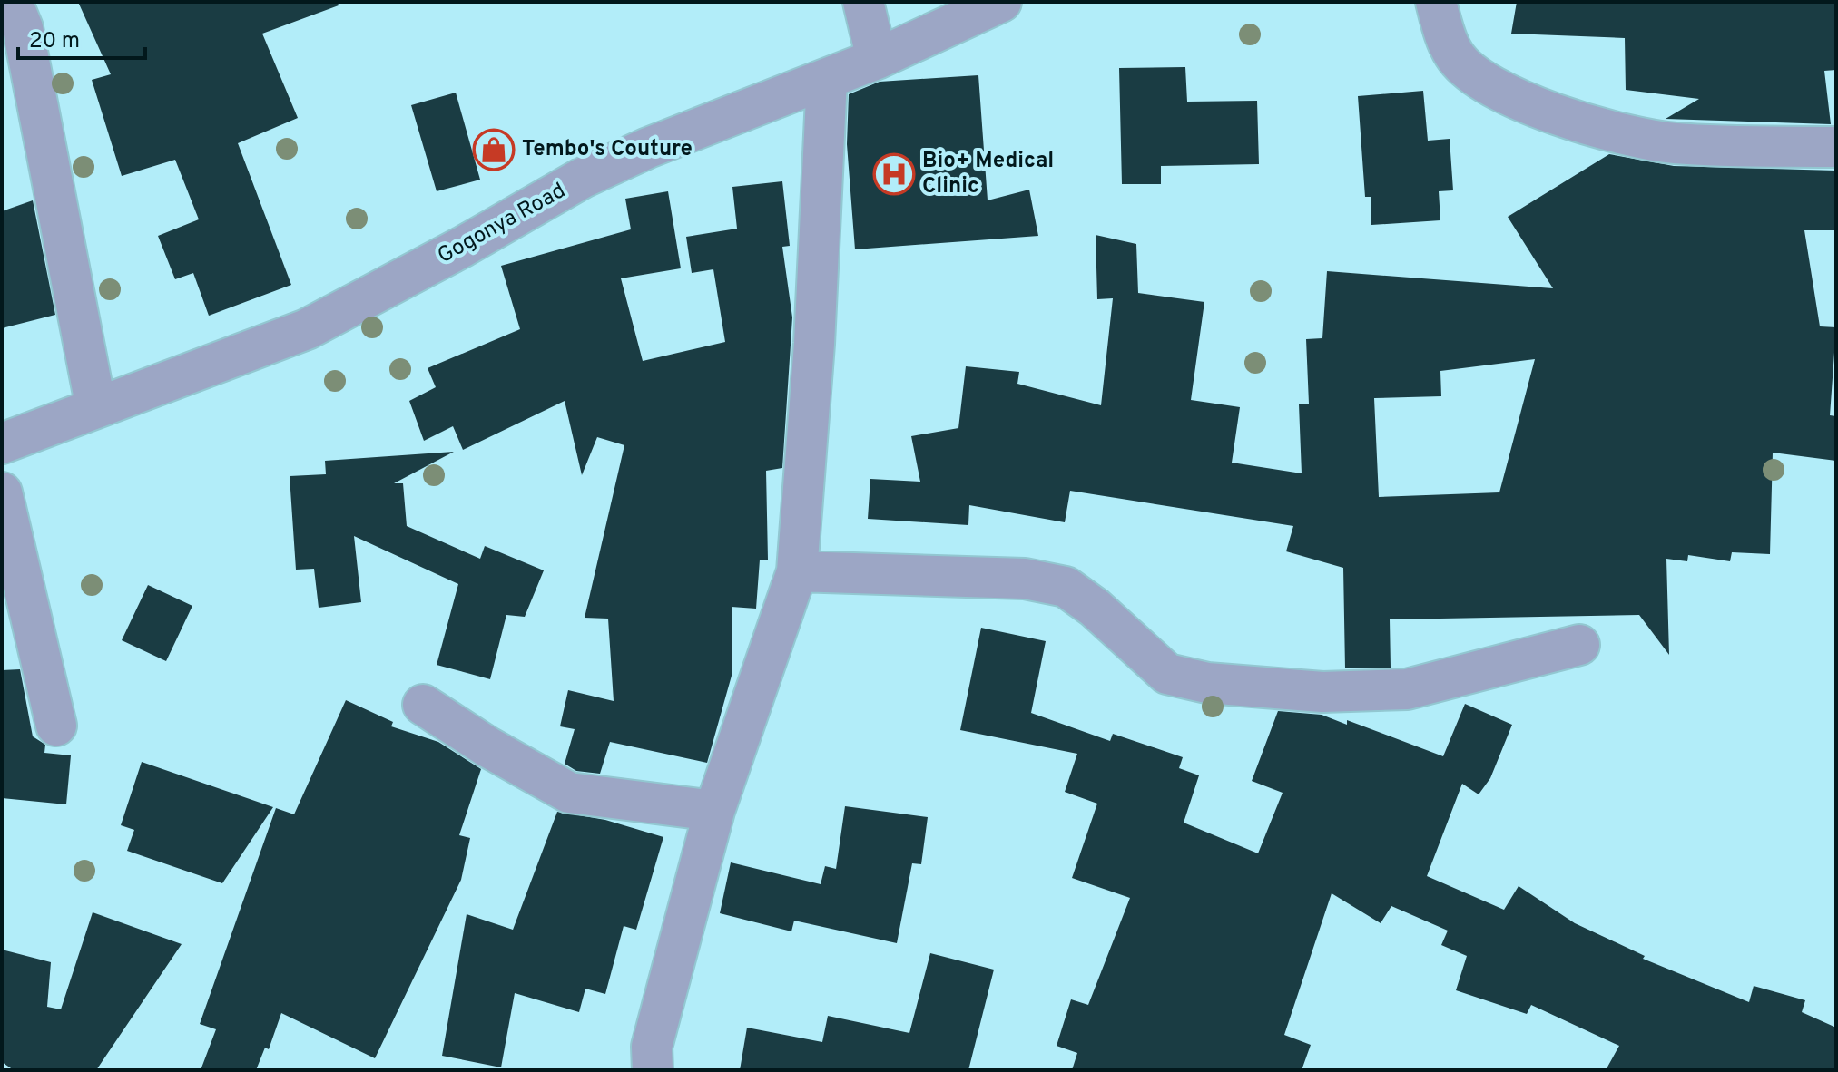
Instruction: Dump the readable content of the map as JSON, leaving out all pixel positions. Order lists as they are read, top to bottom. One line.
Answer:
{"streets":{"street":["Gogonya Road"]},"places":{"shop":["Tembo's Couture"],"hospital":["Bio+ Medical Clinic"]},"scale_bar":"20 m"}
